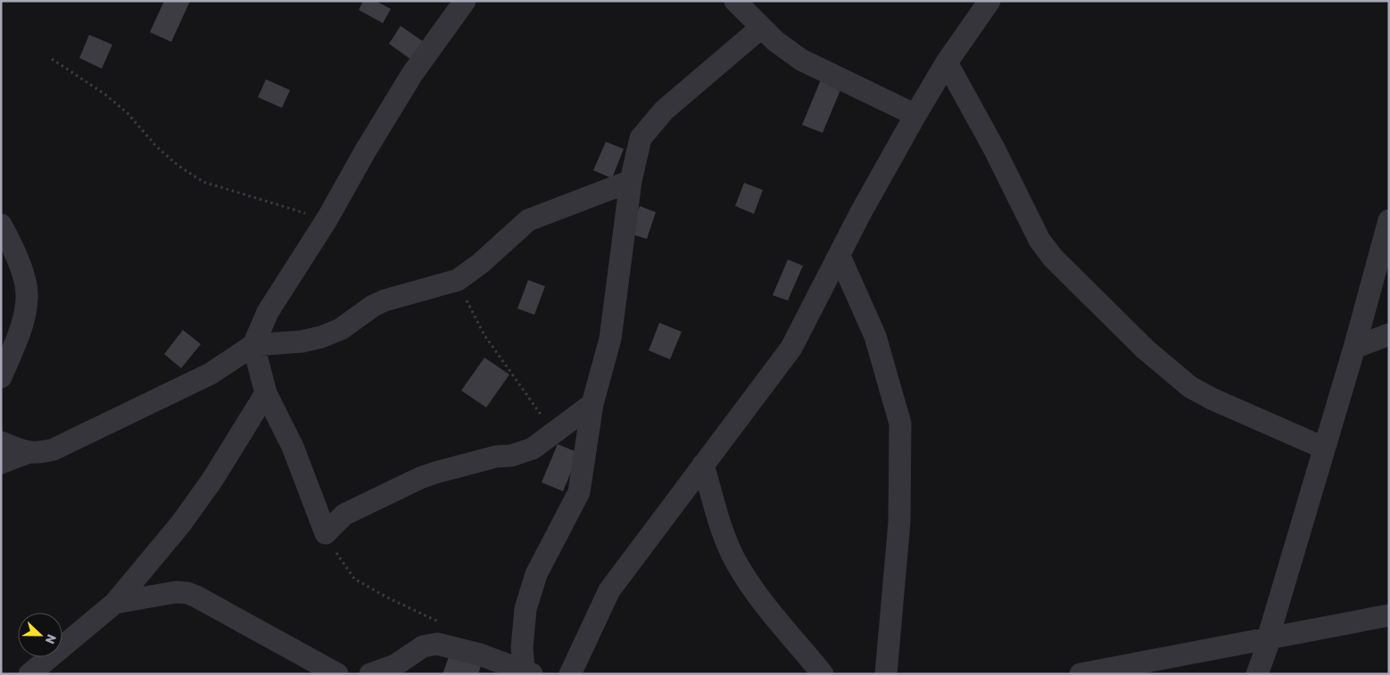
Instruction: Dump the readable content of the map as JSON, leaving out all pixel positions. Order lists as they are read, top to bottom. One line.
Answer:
{"north":"right"}
